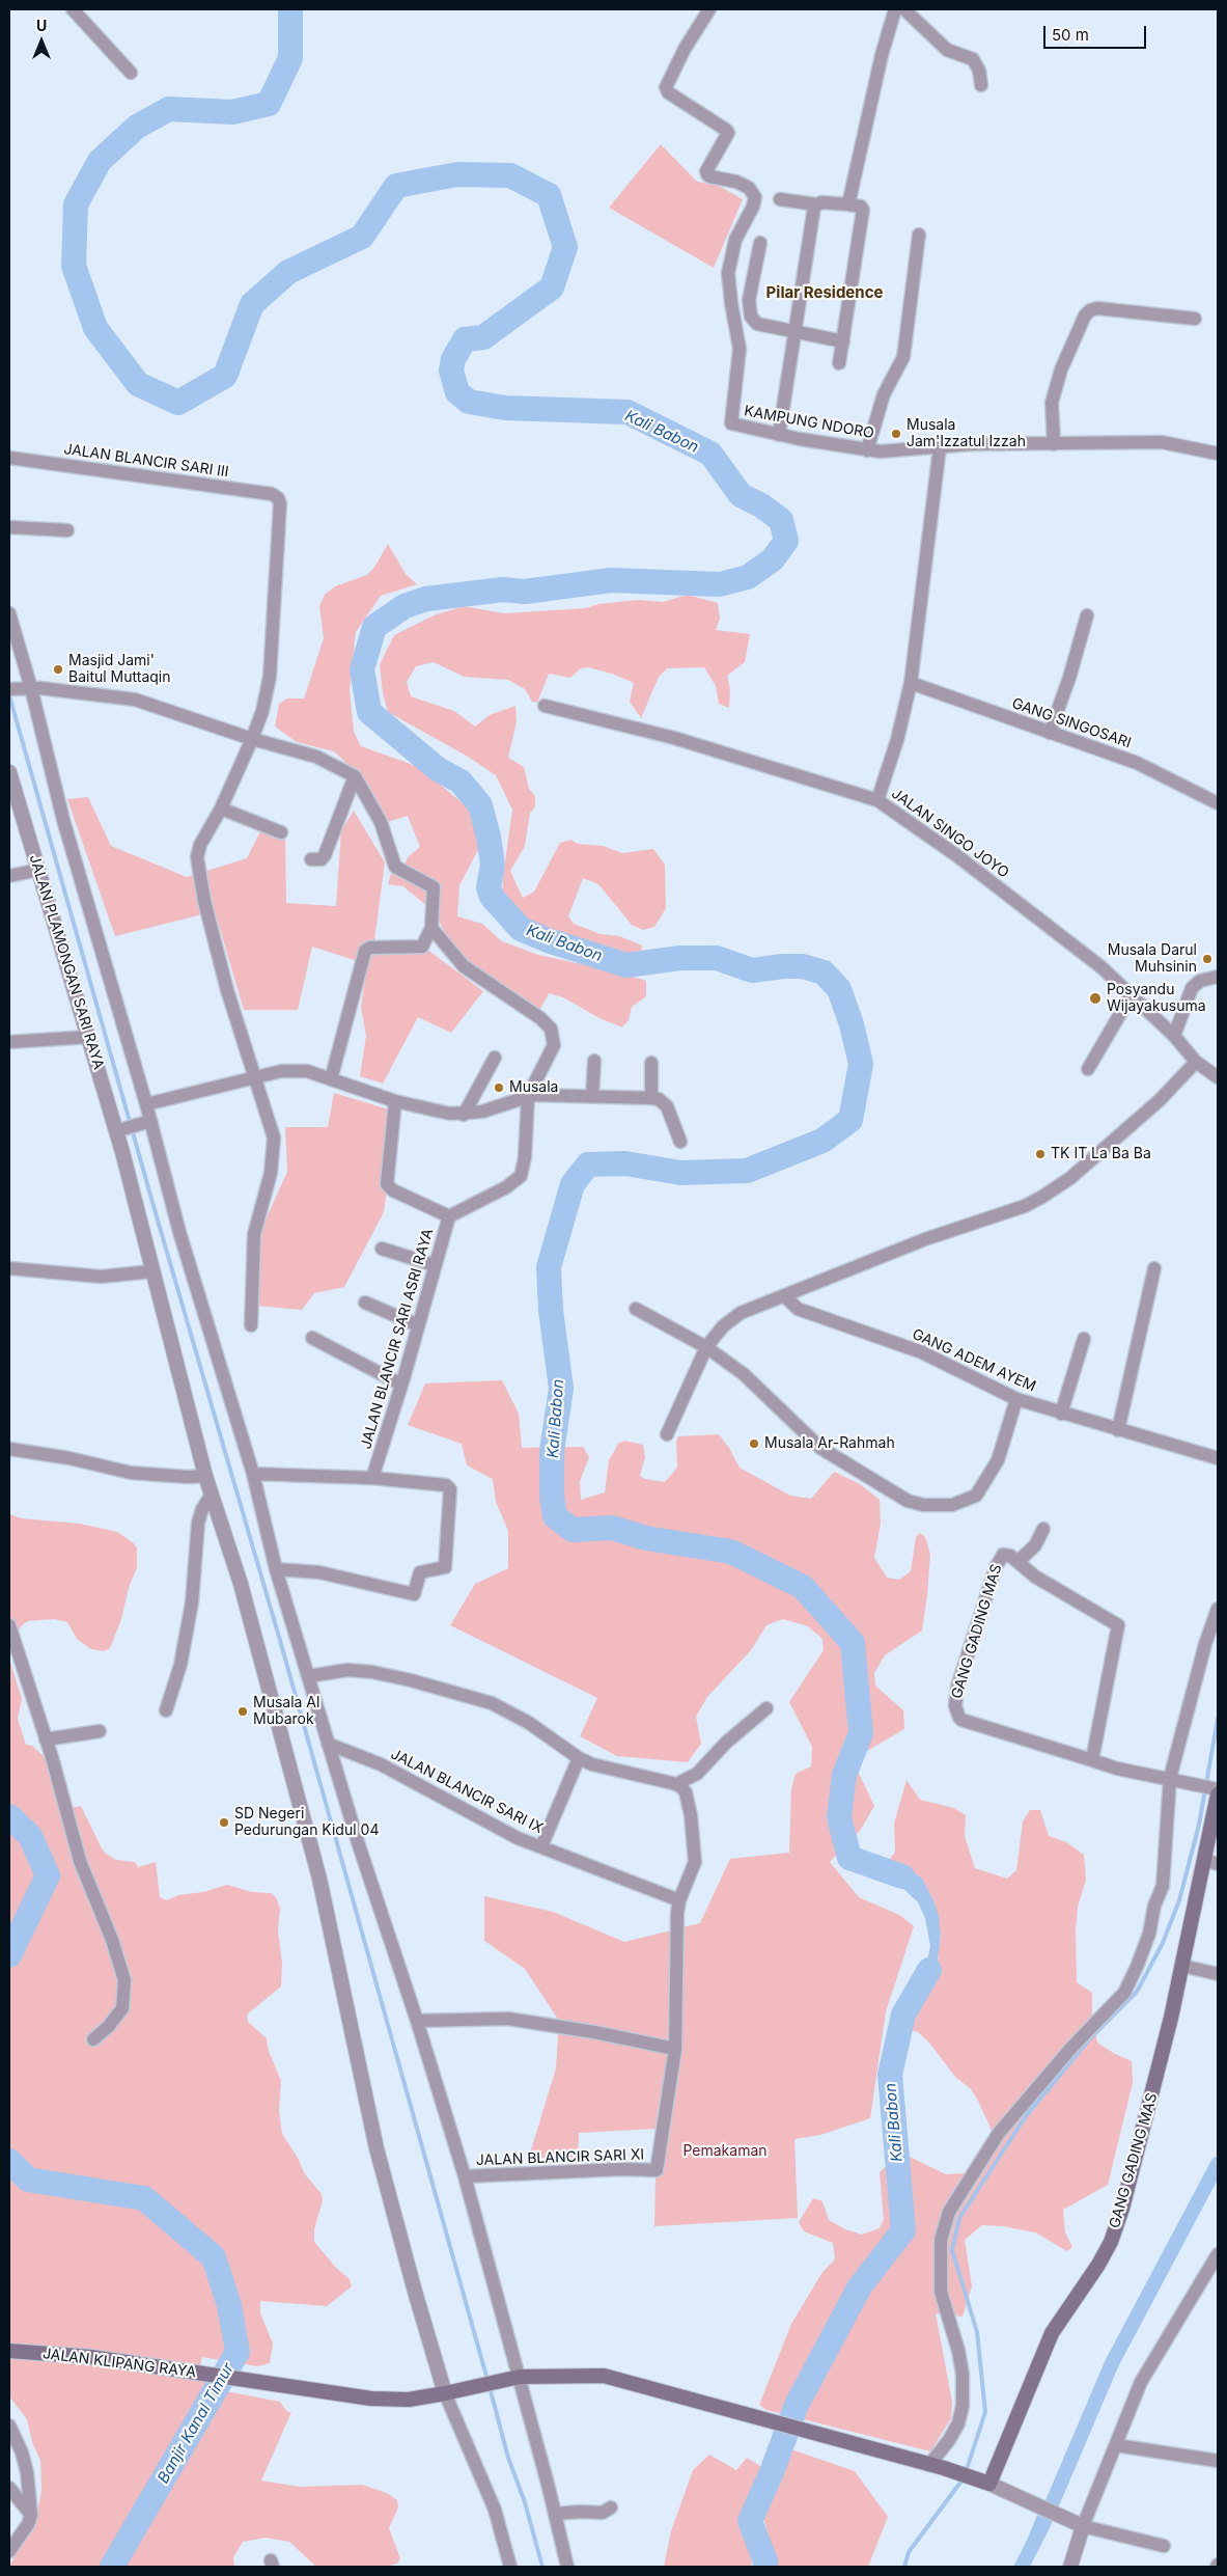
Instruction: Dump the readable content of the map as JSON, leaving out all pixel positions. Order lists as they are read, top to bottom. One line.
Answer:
{"streets":{"main road":["GANG GADING MAS","JALAN KLIPANG RAYA"],"street":["KAMPUNG NDORO","JALAN BLANCIR SARI III","GANG SINGOSARI","JALAN SINGO JOYO","JALAN PLAMONGAN SARI RAYA","JALAN BLANCIR SARI ASRI RAYA","GANG ADEM AYEM","JALAN BLANCIR SARI IX","JALAN BLANCIR SARI XI"]},"crossings":[["JALAN PLAMONGAN SARI RAYA","JALAN KLIPANG RAYA"],["GANG GADING MAS","JALAN KLIPANG RAYA"]],"districts":["Pilar Residence"],"water":["Kali Babon","Banjir Kanal Timur"],"parks":["Pemakaman"],"places":["Musala Jam'Izzatul Izzah","Masjid Jami' Baitul Muttaqin","Musala Darul Muhsinin","Posyandu Wijayakusuma","Musala","TK IT La Ba Ba","Musala Ar-Rahmah","Musala Al Mubarok","SD Negeri Pedurungan Kidul 04"],"scale_bar":"50 m","north":"top"}
